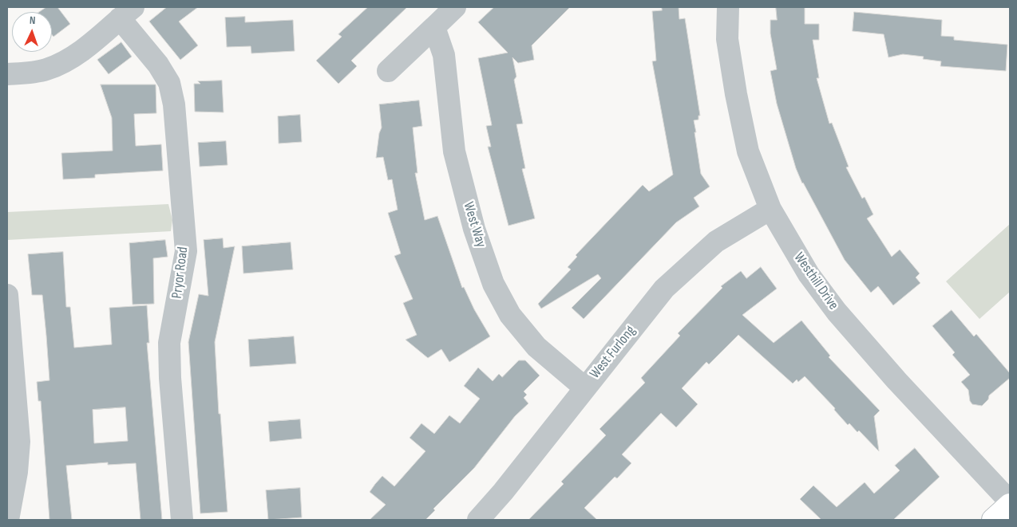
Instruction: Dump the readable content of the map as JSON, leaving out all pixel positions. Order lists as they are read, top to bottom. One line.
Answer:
{"streets":{"street":["West Way","Pryor Road","Westhill Drive","West Furlong"]},"crossings":[["West Way","West Furlong"],["Westhill Drive","West Furlong"]],"north":"top"}
